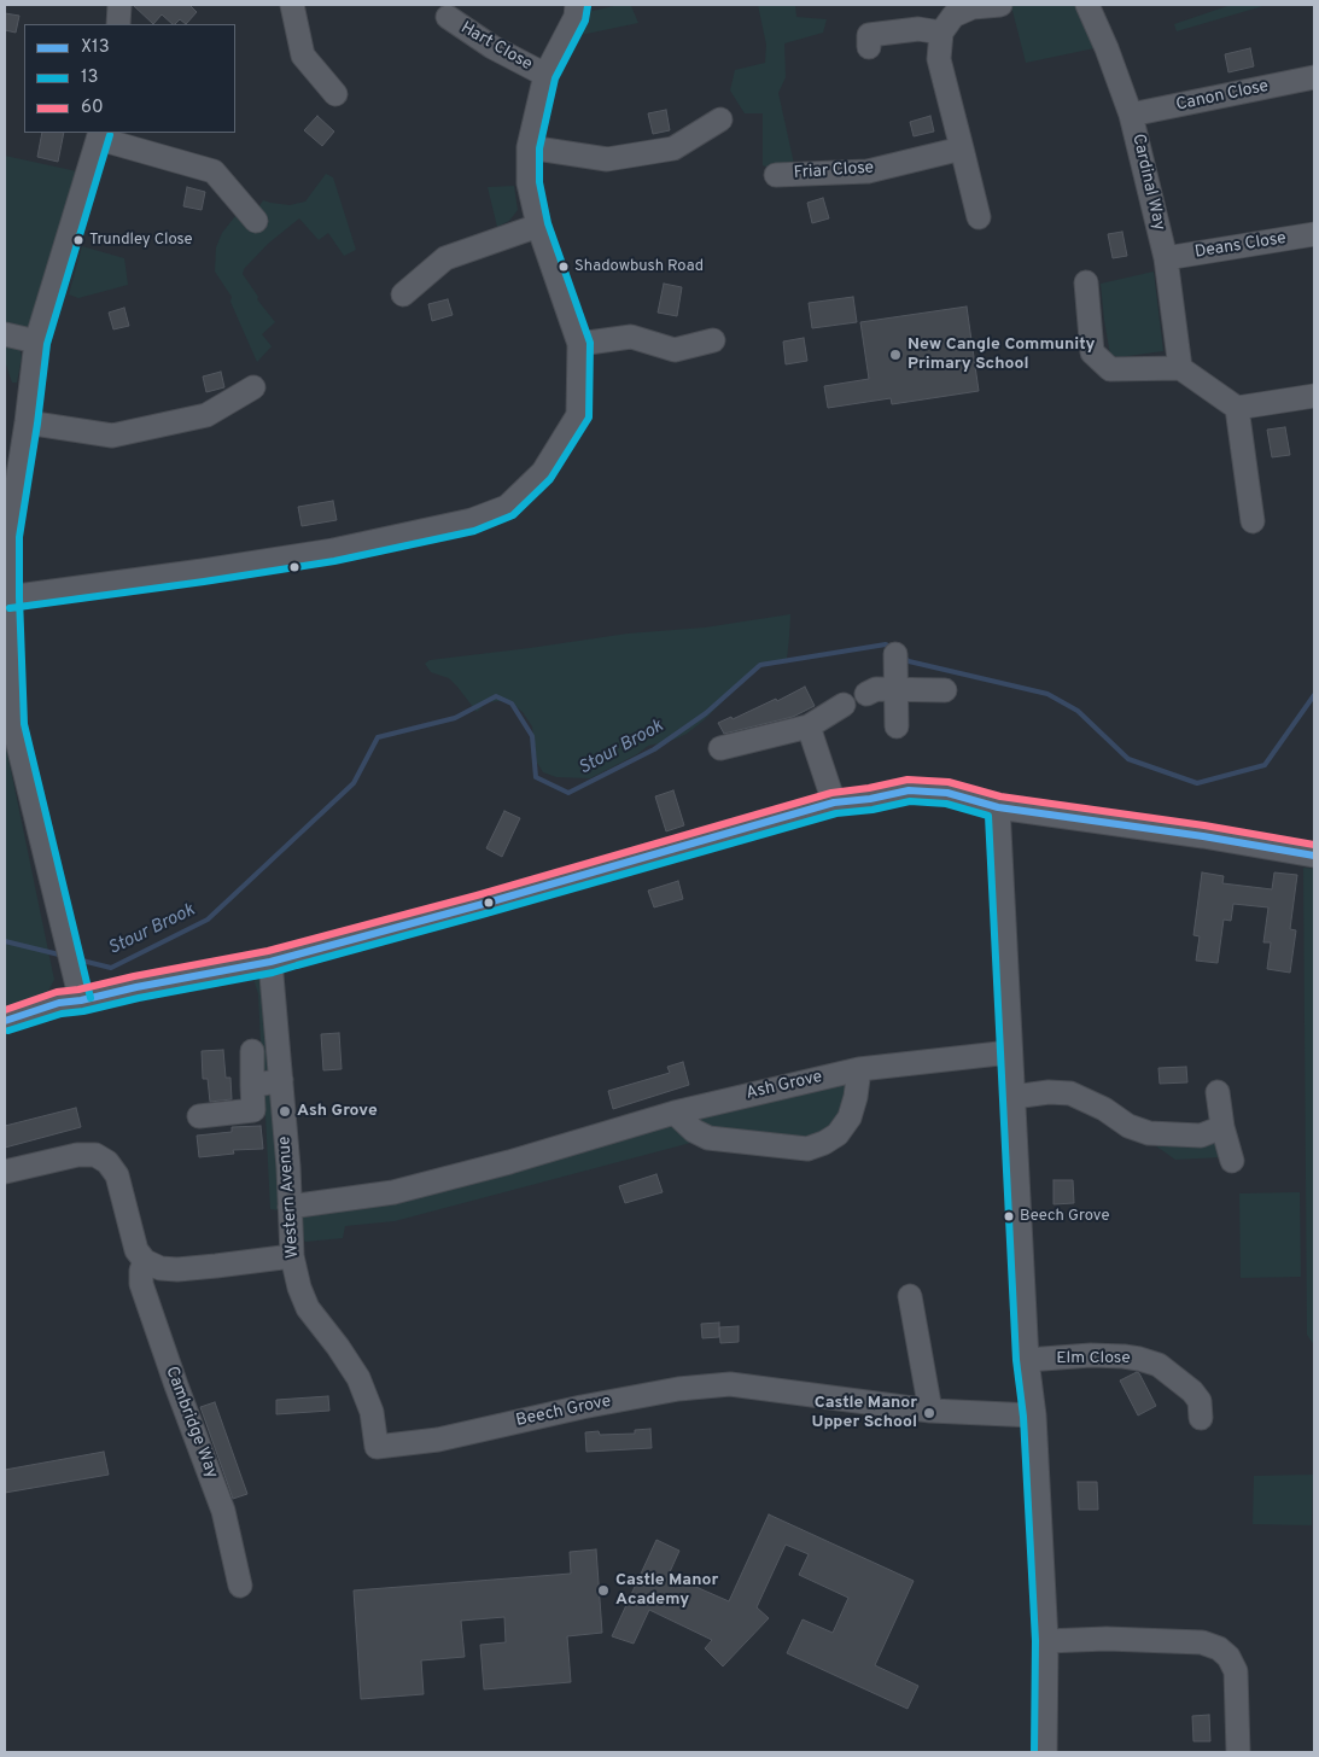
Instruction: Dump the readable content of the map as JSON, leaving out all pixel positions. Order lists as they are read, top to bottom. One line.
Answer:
{"streets":{"street":["Hart Close","Canon Close","Friar Close","Cardinal Way","Deans Close","Ash Grove","Western Avenue","Elm Close","Beech Grove","Cambridge Way"]},"crossings":[["Canon Close","Cardinal Way"],["Cardinal Way","Deans Close"],["Ash Grove","Western Avenue"],["Western Avenue","Beech Grove"]],"water":["Stour Brook"],"places":["Trundley Close","Shadowbush Road","New Cangle Community Primary School","Ash Grove","Beech Grove","Castle Manor Upper School","Castle Manor Academy"],"lines":["transit line 13","transit line 60","transit line X13"],"legend":["X13","13","60"]}
